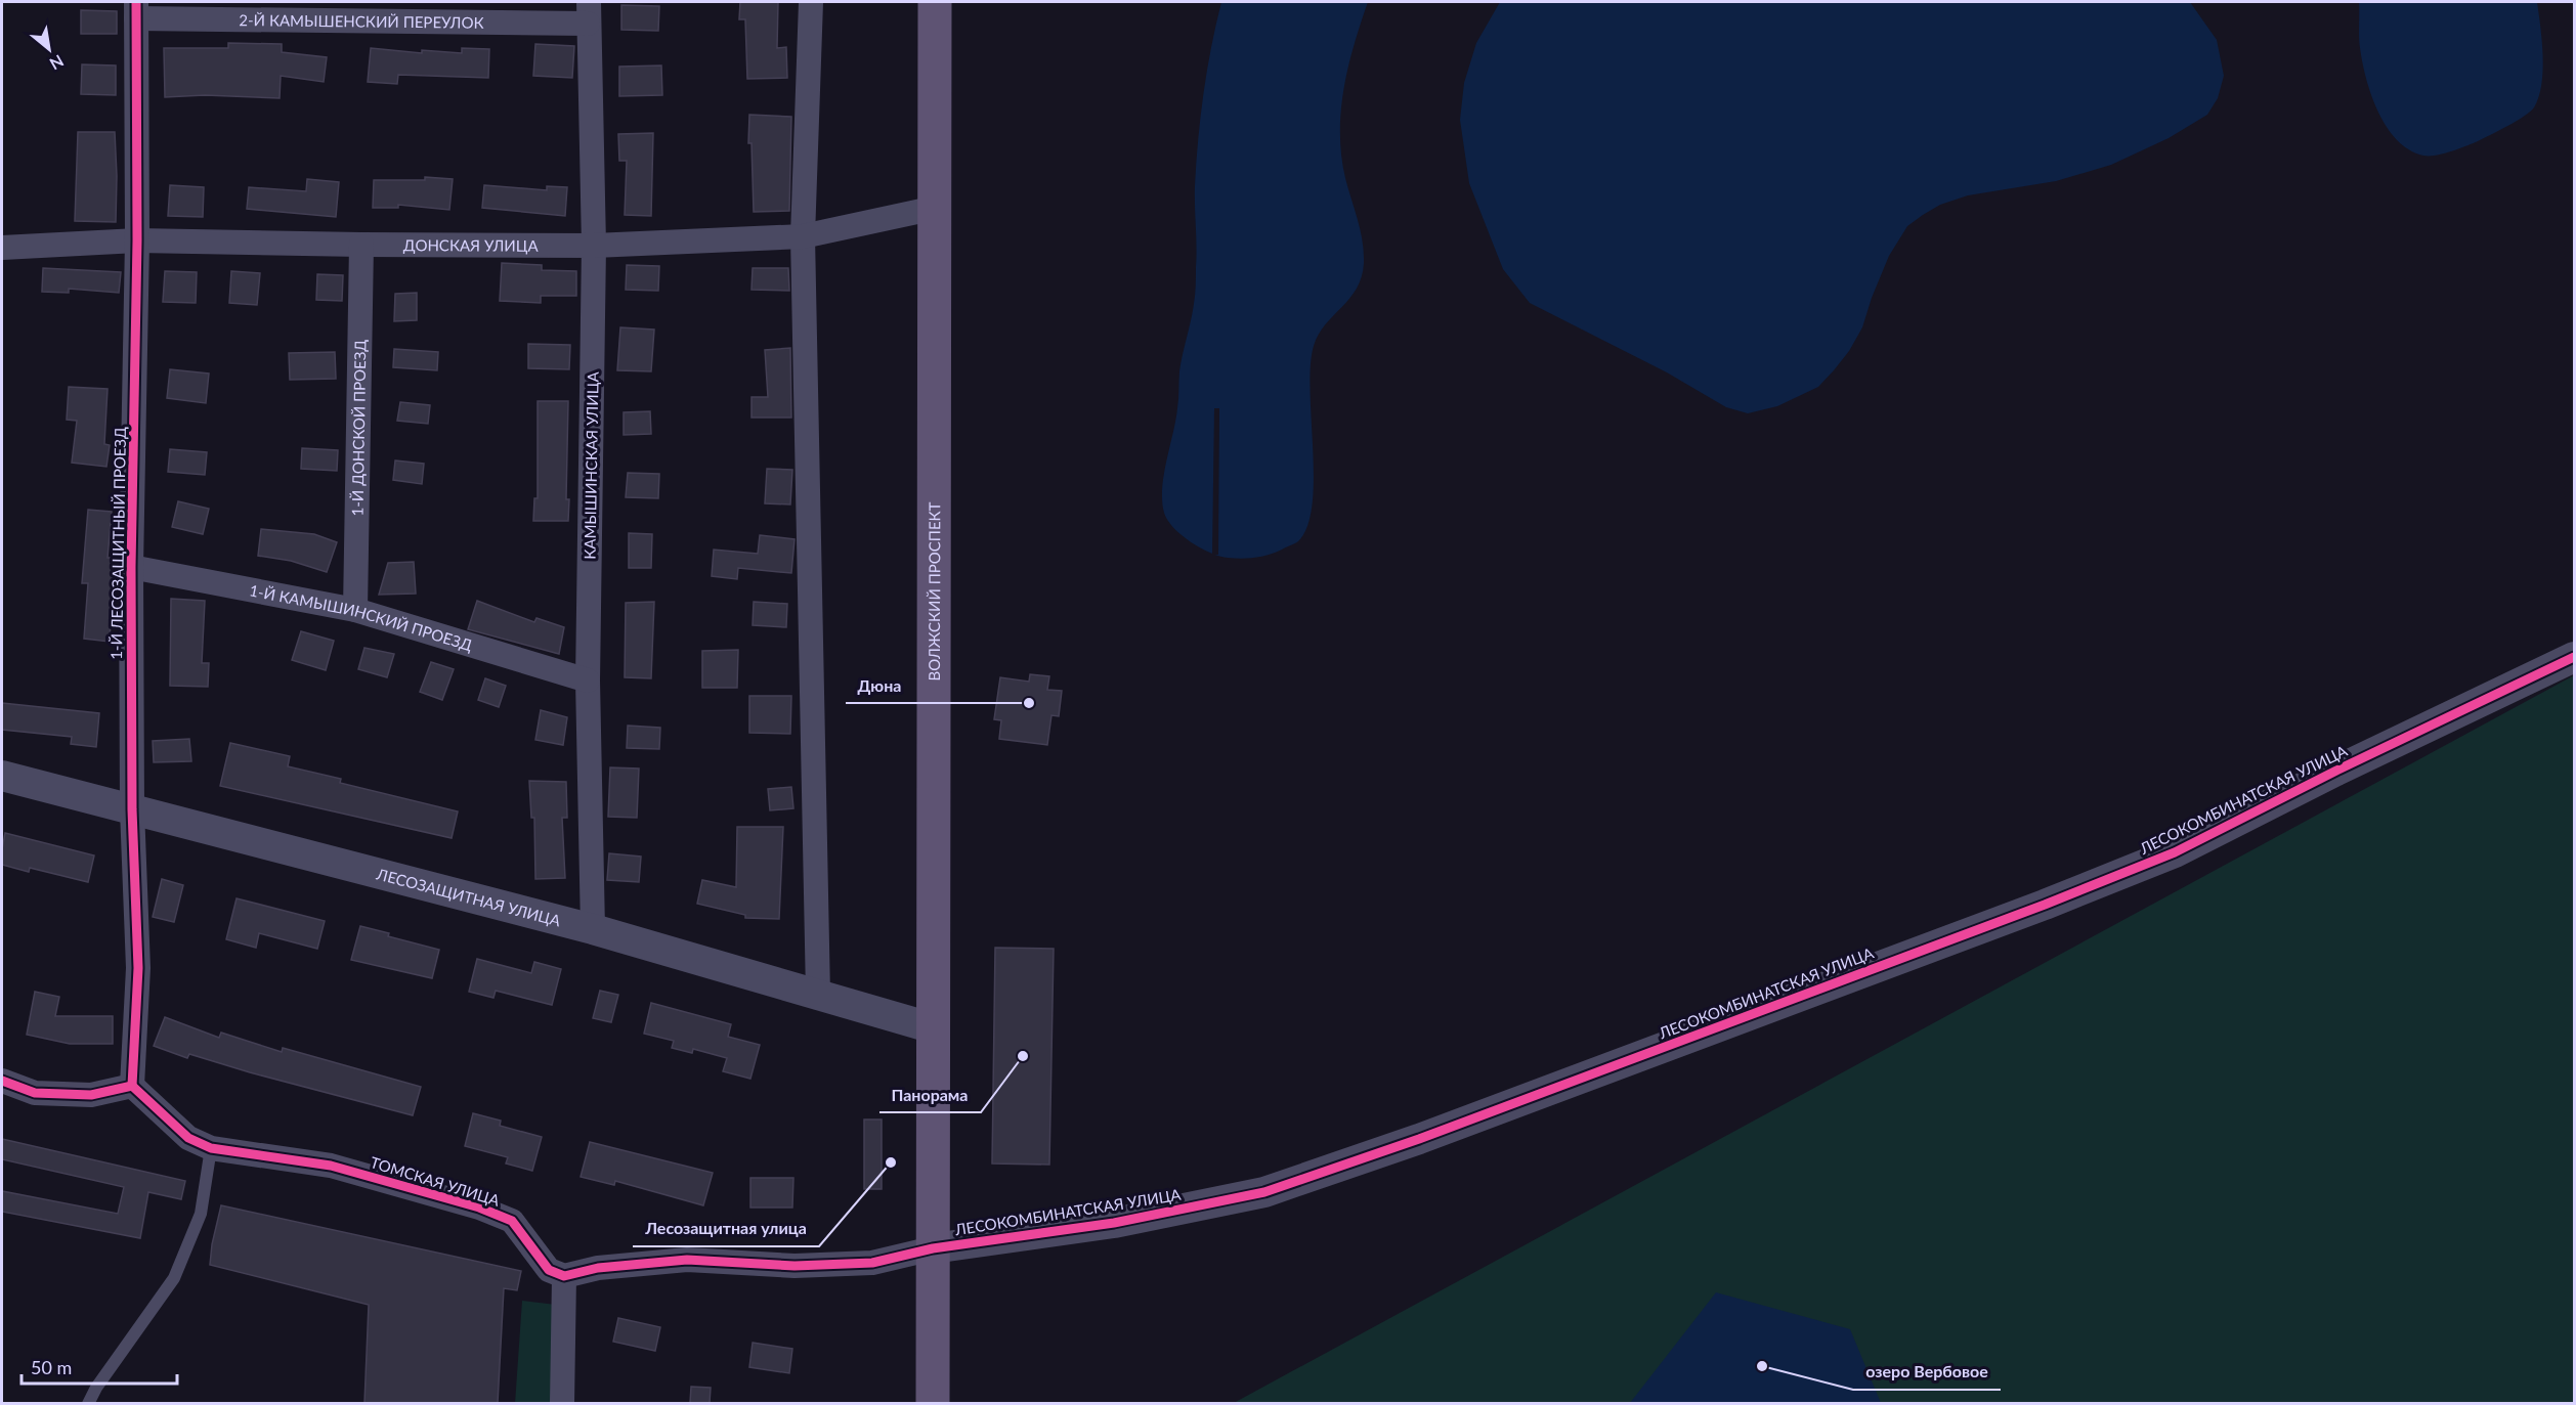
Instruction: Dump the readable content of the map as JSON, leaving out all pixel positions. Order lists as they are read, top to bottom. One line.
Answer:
{"streets":{"main road":["ВОЛЖСКИЙ ПРОСПЕКТ"],"street":["2-Й КАМЫШЕНСКИЙ ПЕРЕУЛОК","ДОНСКАЯ УЛИЦА","1-Й ДОНСКОЙ ПРОЕЗД","КАМЫШИНСКАЯ УЛИЦА","1-Й ЛЕСОЗАЩИТНЫЙ ПРОЕЗД","1-Й КАМЫШИНСКИЙ ПРОЕЗД","ЛЕСОКОМБИНАТСКАЯ УЛИЦА","ЛЕСОЗАЩИТНАЯ УЛИЦА","ТОМСКАЯ УЛИЦА"]},"crossings":[["2-Й КАМЫШЕНСКИЙ ПЕРЕУЛОК","КАМЫШИНСКАЯ УЛИЦА"],["2-Й КАМЫШЕНСКИЙ ПЕРЕУЛОК","1-Й ЛЕСОЗАЩИТНЫЙ ПРОЕЗД"],["ДОНСКАЯ УЛИЦА","1-Й ДОНСКОЙ ПРОЕЗД"],["ДОНСКАЯ УЛИЦА","КАМЫШИНСКАЯ УЛИЦА"],["ДОНСКАЯ УЛИЦА","1-Й ЛЕСОЗАЩИТНЫЙ ПРОЕЗД"],["ДОНСКАЯ УЛИЦА","ВОЛЖСКИЙ ПРОСПЕКТ"],["1-Й ДОНСКОЙ ПРОЕЗД","1-Й КАМЫШИНСКИЙ ПРОЕЗД"],["КАМЫШИНСКАЯ УЛИЦА","1-Й КАМЫШИНСКИЙ ПРОЕЗД"],["КАМЫШИНСКАЯ УЛИЦА","ЛЕСОЗАЩИТНАЯ УЛИЦА"],["1-Й ЛЕСОЗАЩИТНЫЙ ПРОЕЗД","1-Й КАМЫШИНСКИЙ ПРОЕЗД"],["1-Й ЛЕСОЗАЩИТНЫЙ ПРОЕЗД","ЛЕСОЗАЩИТНАЯ УЛИЦА"],["1-Й ЛЕСОЗАЩИТНЫЙ ПРОЕЗД","ТОМСКАЯ УЛИЦА"],["ВОЛЖСКИЙ ПРОСПЕКТ","ЛЕСОКОМБИНАТСКАЯ УЛИЦА"],["ВОЛЖСКИЙ ПРОСПЕКТ","ЛЕСОЗАЩИТНАЯ УЛИЦА"]],"places":["Дюна","Панорама","Лесозащитная улица","озеро Вербовое"],"scale_bar":"50 m","north":"bottom right"}
